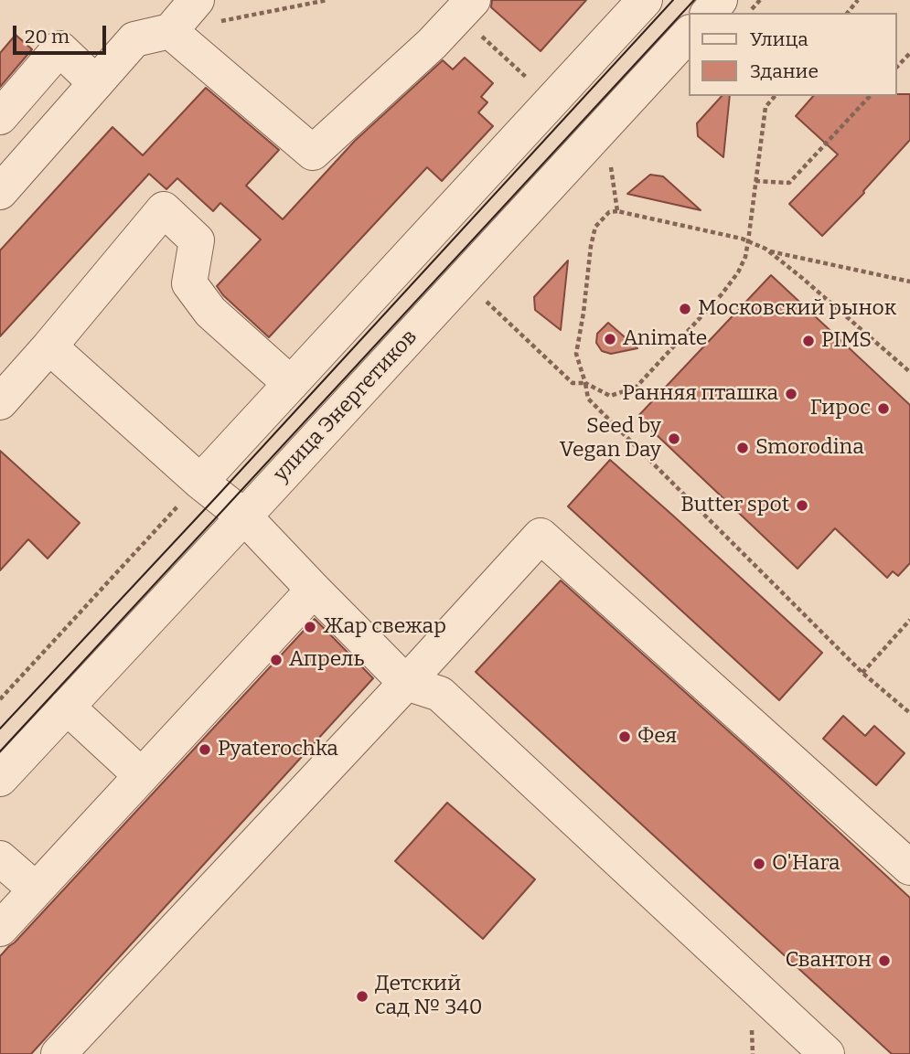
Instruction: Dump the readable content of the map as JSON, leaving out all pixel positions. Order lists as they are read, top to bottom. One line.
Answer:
{"streets":{"street":["улица Энергетиков"]},"places":["Московский рынок","Animate","PIMS","Ранняя пташка","Гирос","Seed by Vegan Day","Smorodina","Butter spot","Жар свежар","Апрель","Фея","Pyaterochka","O'Hara","Свантон","Детский сад № 340"],"legend":["Улица","Здание"],"scale_bar":"20 m"}
